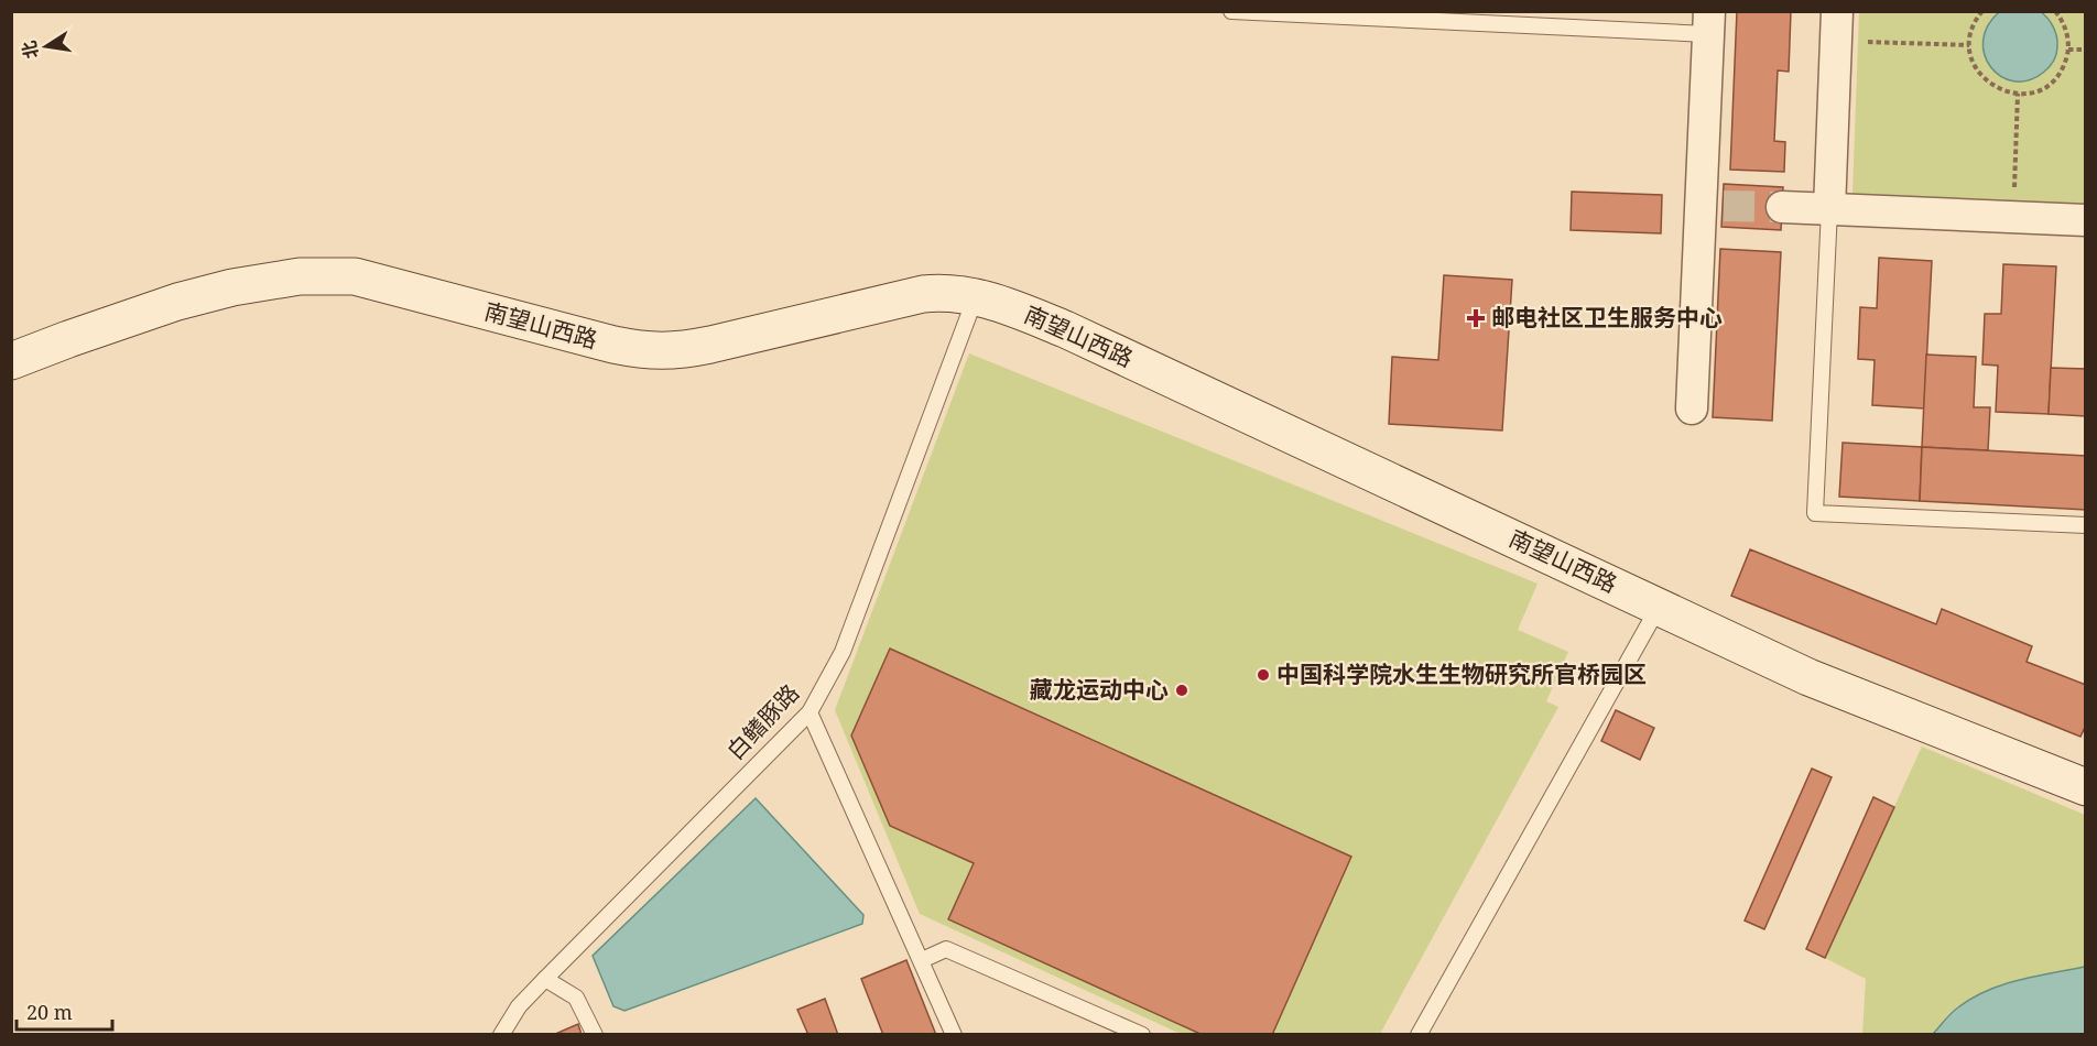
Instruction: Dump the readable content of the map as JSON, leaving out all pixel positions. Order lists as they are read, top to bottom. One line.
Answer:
{"streets":{"street":["南望山西路"],"lane":["白鳍豚路"]},"crossings":[["南望山西路","白鳍豚路"]],"places":{"health":["邮电社区卫生服务中心"],"other":["中国科学院水生生物研究所官桥园区","藏龙运动中心"]},"scale_bar":"20 m","north":"left"}
